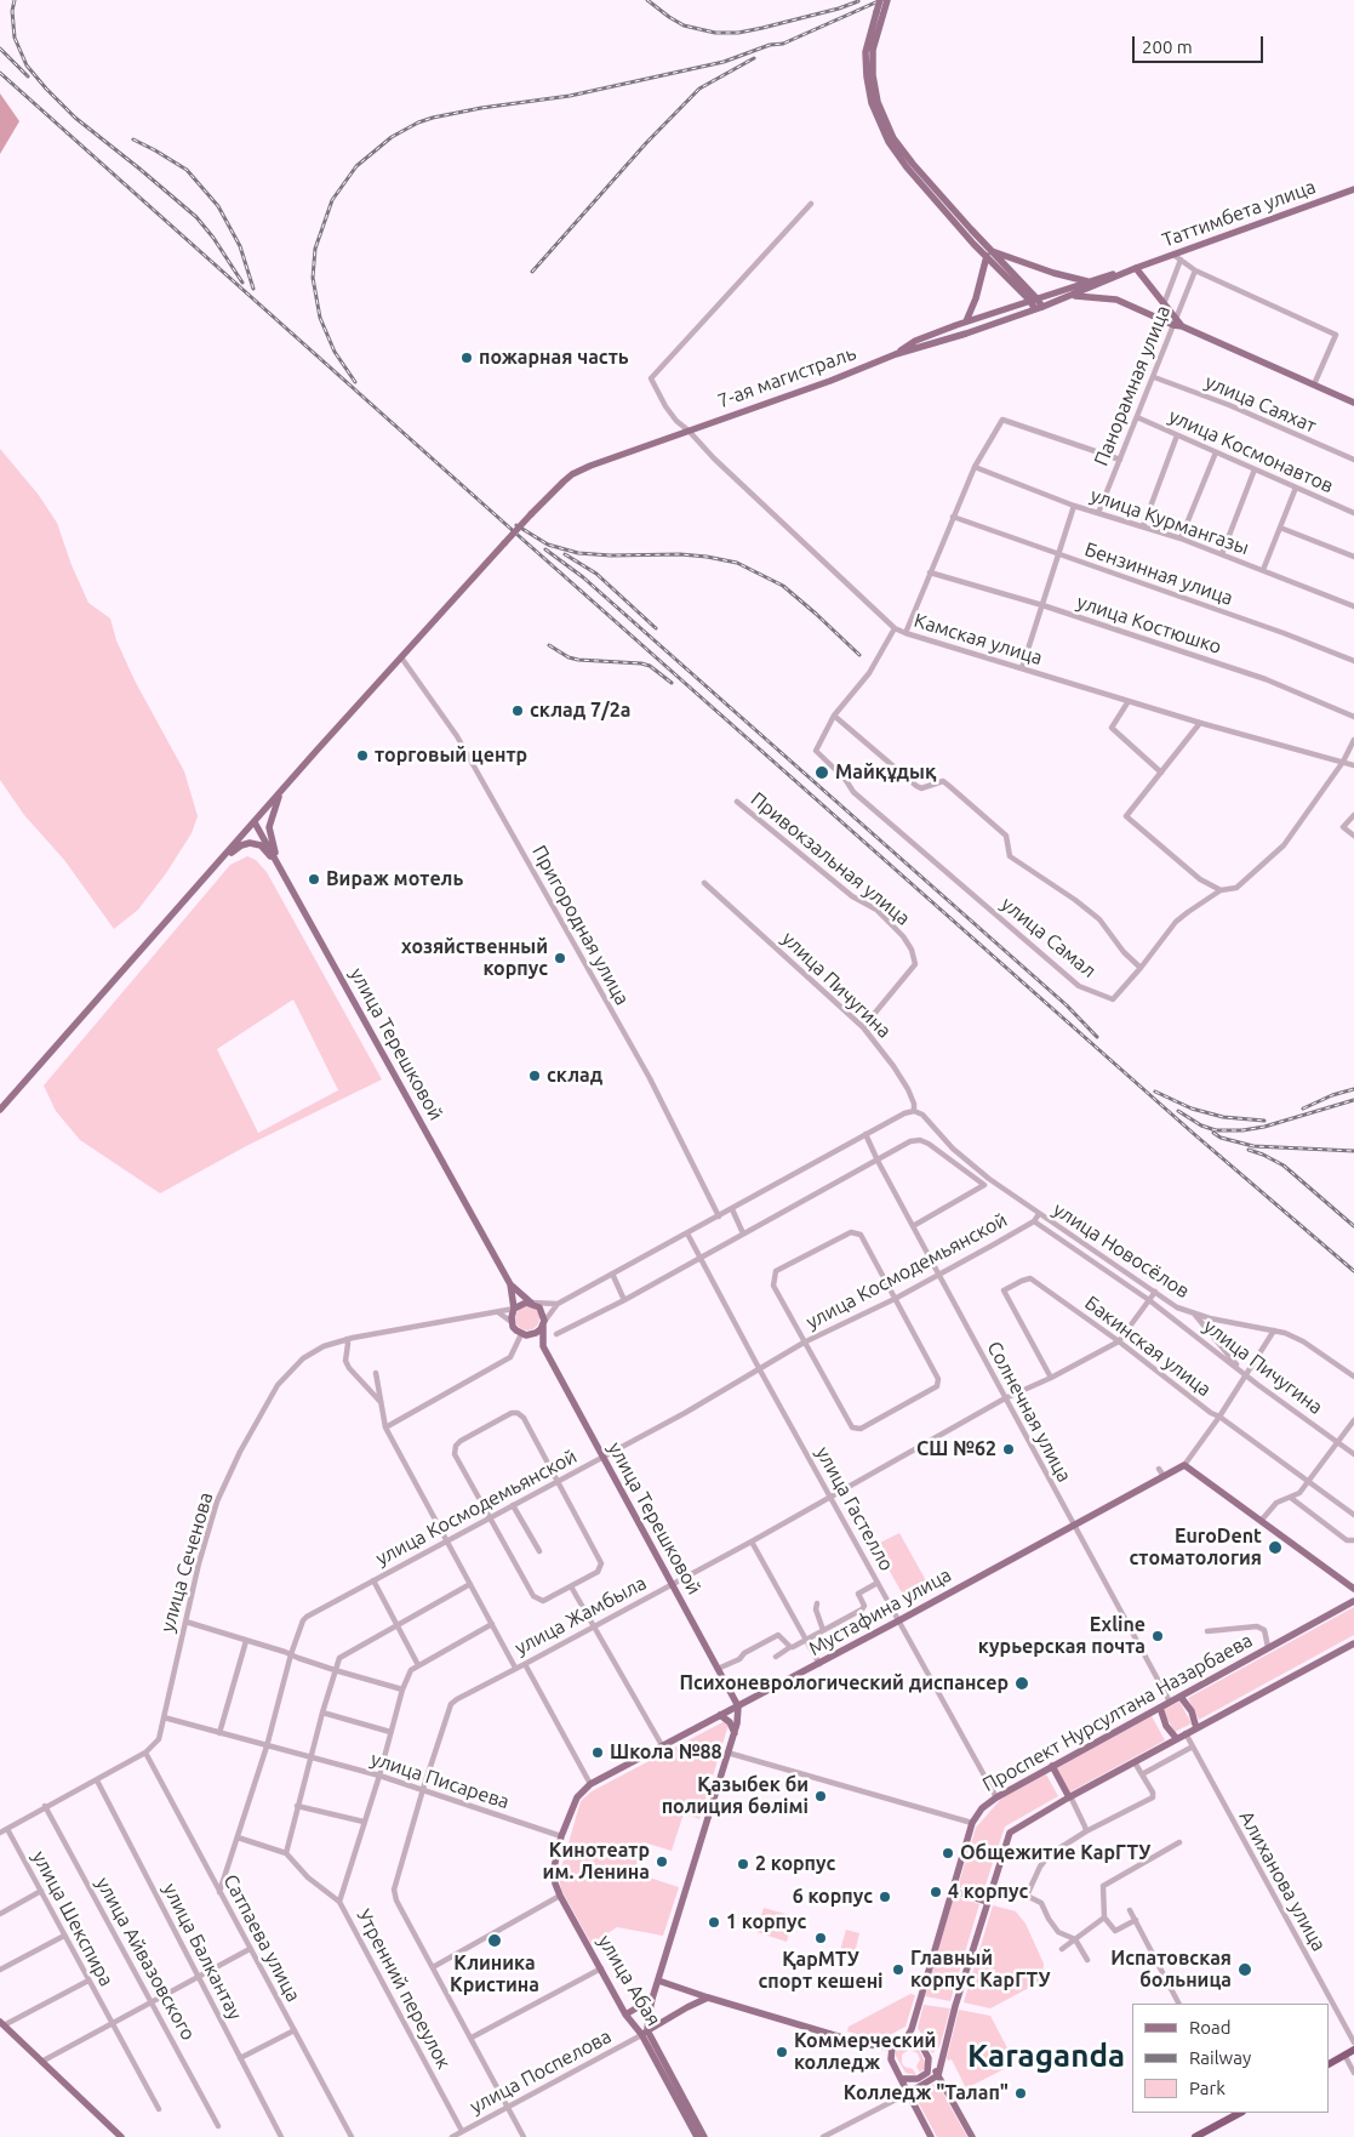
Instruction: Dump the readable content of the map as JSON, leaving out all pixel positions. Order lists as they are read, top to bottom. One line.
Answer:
{"streets":{"main road":["Таттимбета улица","7-ая магистраль","улица Терешковой","Мустафина улица","Проспект Нурсултана Назарбаева","улица Абая"],"street":["Панорамная улица","улица Саяхат","улица Космонавтов","улица Курмангазы","Бензинная улица","улица Костюшко","Камская улица","Привокзальная улица","Пригородная улица","улица Самал","улица Пичугина","улица Новосёлов","улица Космодемьянской","Бакинская улица","Солнечная улица","улица Гастелло","улица Сеченова","улица Жамбыла","улица Писарева","Алиханова улица","улица Шекспира","Сатпаева улица","улица Балкантау","улица Айвазовского","Утренний переулок","улица Поспелова"]},"crossings":[["7-ая магистраль","Камская улица"],["7-ая магистраль","Пригородная улица"],["7-ая магистраль","улица Терешковой"],["Панорамная улица","улица Саяхат"],["Панорамная улица","улица Космонавтов"],["Панорамная улица","улица Курмангазы"],["Привокзальная улица","улица Пичугина"],["улица Пичугина","улица Новосёлов"],["улица Пичугина","улица Космодемьянской"],["улица Пичугина","Мустафина улица"],["улица Пичугина","улица Жамбыла"],["улица Терешковой","улица Космодемьянской"],["улица Терешковой","Мустафина улица"],["улица Терешковой","улица Жамбыла"],["улица Терешковой","улица Абая"],["улица Новосёлов","улица Космодемьянской"],["улица Новосёлов","Мустафина улица"],["улица Новосёлов","улица Жамбыла"],["улица Космодемьянской","Солнечная улица"],["улица Космодемьянской","улица Гастелло"],["улица Космодемьянской","улица Писарева"],["улица Космодемьянской","Сатпаева улица"],["Бакинская улица","Мустафина улица"],["Бакинская улица","улица Жамбыла"],["Солнечная улица","Мустафина улица"],["Солнечная улица","улица Жамбыла"],["Солнечная улица","Проспект Нурсултана Назарбаева"],["улица Гастелло","Мустафина улица"],["улица Гастелло","улица Жамбыла"],["улица Гастелло","Проспект Нурсултана Назарбаева"],["улица Сеченова","улица Писарева"],["улица Сеченова","улица Шекспира"],["улица Сеченова","Сатпаева улица"],["улица Сеченова","улица Балкантау"],["улица Сеченова","улица Айвазовского"],["Мустафина улица","улица Писарева"],["Мустафина улица","улица Абая"],["улица Жамбыла","улица Писарева"],["улица Жамбыла","улица Поспелова"],["улица Писарева","улица Абая"],["улица Писарева","Утренний переулок"],["улица Абая","улица Поспелова"],["Утренний переулок","улица Поспелова"]],"districts":["Karaganda"],"places":["пожарная часть","склад 7/2а","торговый центр","Майқұдық","Вираж мотель","хозяйственный корпус","склад","СШ №62","EuroDent стоматология","Exline курьерская почта","Психоневрологический диспансер","Школа №88","Қазыбек би полиция бөлімі","Общежитие КарГТУ","Кинотеатр им. Ленина","2 корпус","4 корпус","6 корпус","1 корпус","ҚарМТУ спорт кешені","Клиника Кристина","Главный корпус КарГТУ","Испатовская больница","Коммерческий колледж","Колледж \"Талап\""],"legend":["Road","Railway","Park"],"scale_bar":"200 m"}
